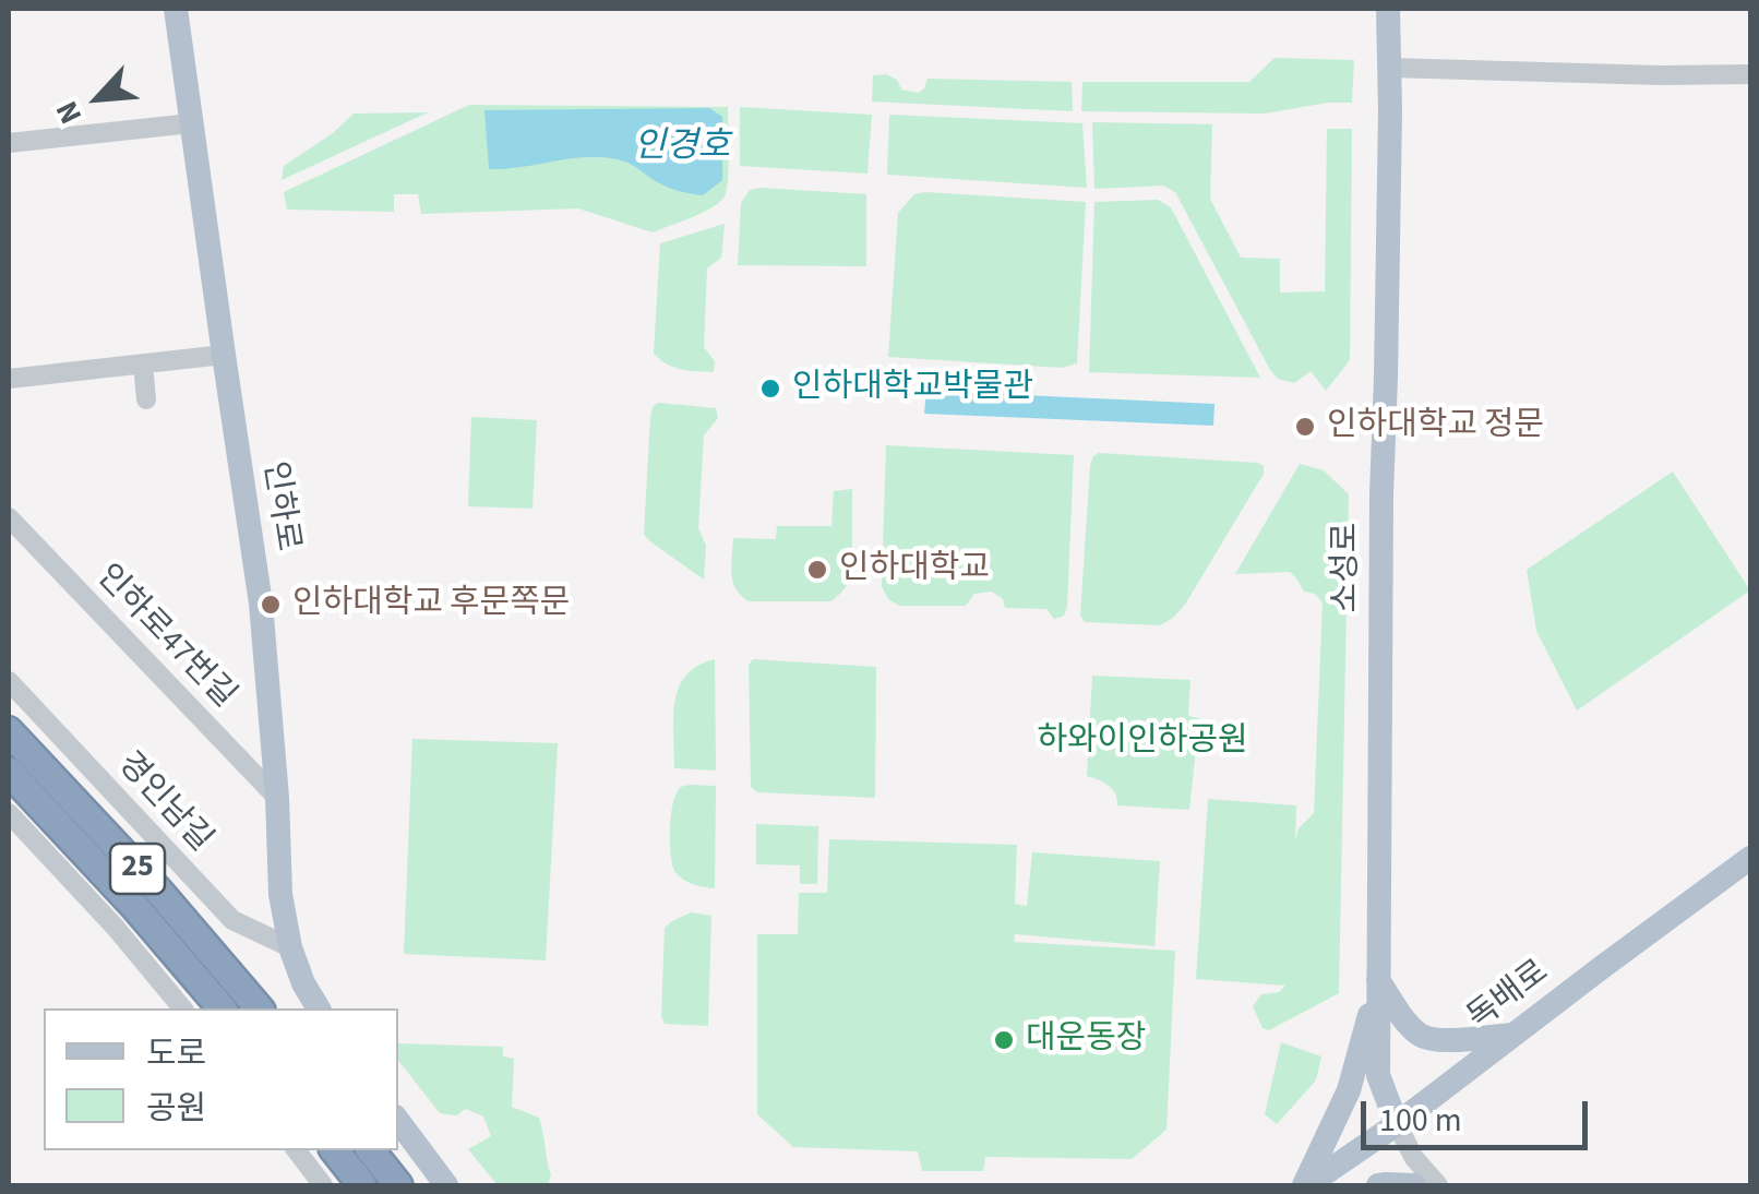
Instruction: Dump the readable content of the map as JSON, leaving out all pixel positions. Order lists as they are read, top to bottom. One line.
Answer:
{"streets":{"highway":["25"],"main road":["인하로","소성로","독배로"],"street":["인하로47번길","경인남길"]},"crossings":[["인하로","인하로47번길"],["인하로","경인남길"],["소성로","독배로"]],"water":["인경호"],"parks":["하와이인하공원"],"places":["인하대학교박물관","인하대학교 정문","인하대학교","인하대학교 후문쪽문","대운동장"],"legend":["도로","공원"],"scale_bar":"100 m","north":"bottom left"}
